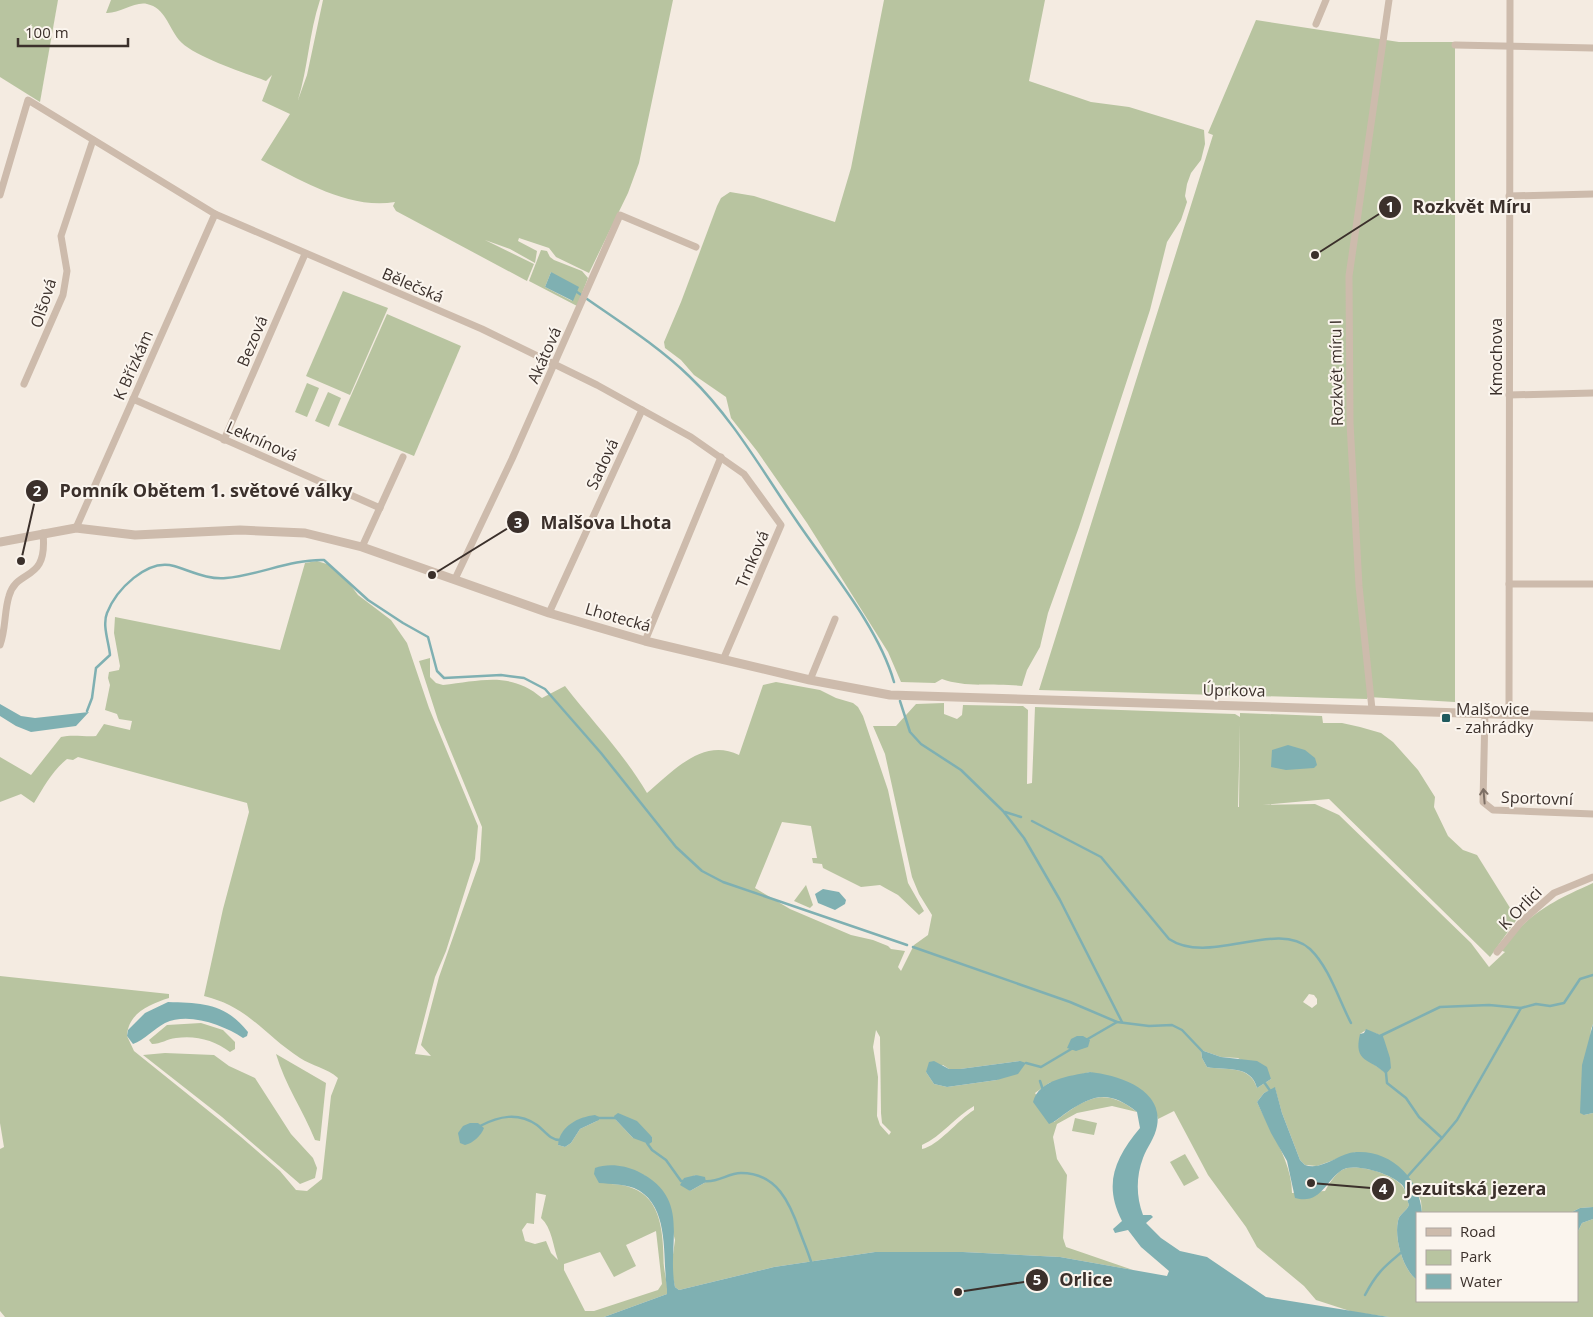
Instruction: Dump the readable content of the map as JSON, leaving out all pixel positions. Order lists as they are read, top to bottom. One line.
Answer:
{"streets":{"street":["Bělečská","Olšová","Bezová","Akátová","Kmochova","K Břízkám","Rozkvět míru I","Leknínová","Sadová","Trnková","Lhotecká","Úprkova","Sportovní","K Orlici"]},"crossings":[["Bělečská","Olšová"],["Bělečská","Bezová"],["Bělečská","Akátová"],["Bělečská","K Břízkám"],["Bělečská","Sadová"],["Bělečská","Trnková"],["Bezová","Leknínová"],["Akátová","Lhotecká"],["Kmochova","Úprkova"],["K Břízkám","Leknínová"],["K Břízkám","Lhotecká"],["Rozkvět míru I","Úprkova"],["Sadová","Lhotecká"],["Trnková","Lhotecká"],["Lhotecká","Úprkova"],["Úprkova","Sportovní"]],"places":{"other":["Rozkvět Míru","Pomník Obětem 1. světové války","Malšova Lhota","Jezuitská jezera","Orlice"],"transit":["Malšovice - zahrádky"]},"legend":["Road","Park","Water"],"scale_bar":"100 m"}
